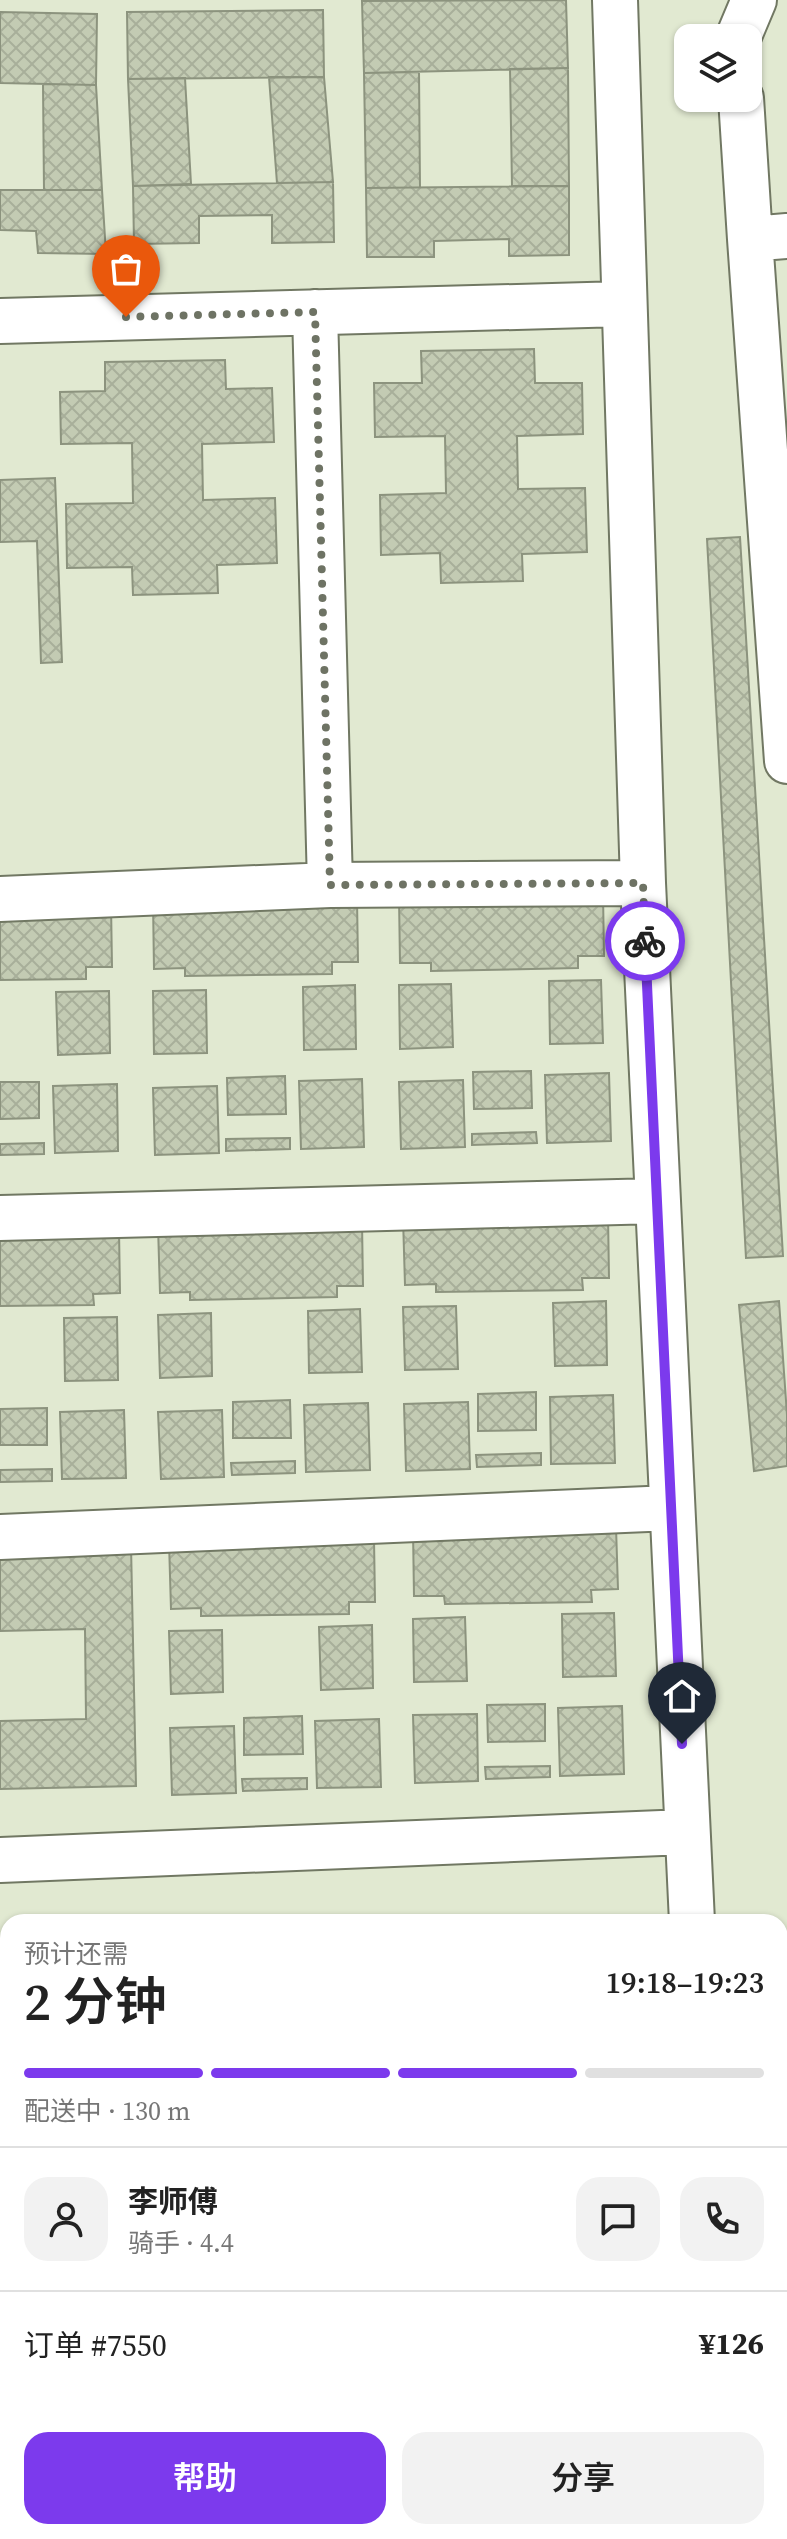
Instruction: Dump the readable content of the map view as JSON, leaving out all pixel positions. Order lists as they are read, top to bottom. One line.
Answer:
{"page":{"heading":["2 分钟","预计还需","19:18–19:23"],"panel":["李师傅","骑手 · 4.4","订单 #7550","¥126"],"bar":"配送中 · 130 m","buttons":["帮助","分享"]}}
